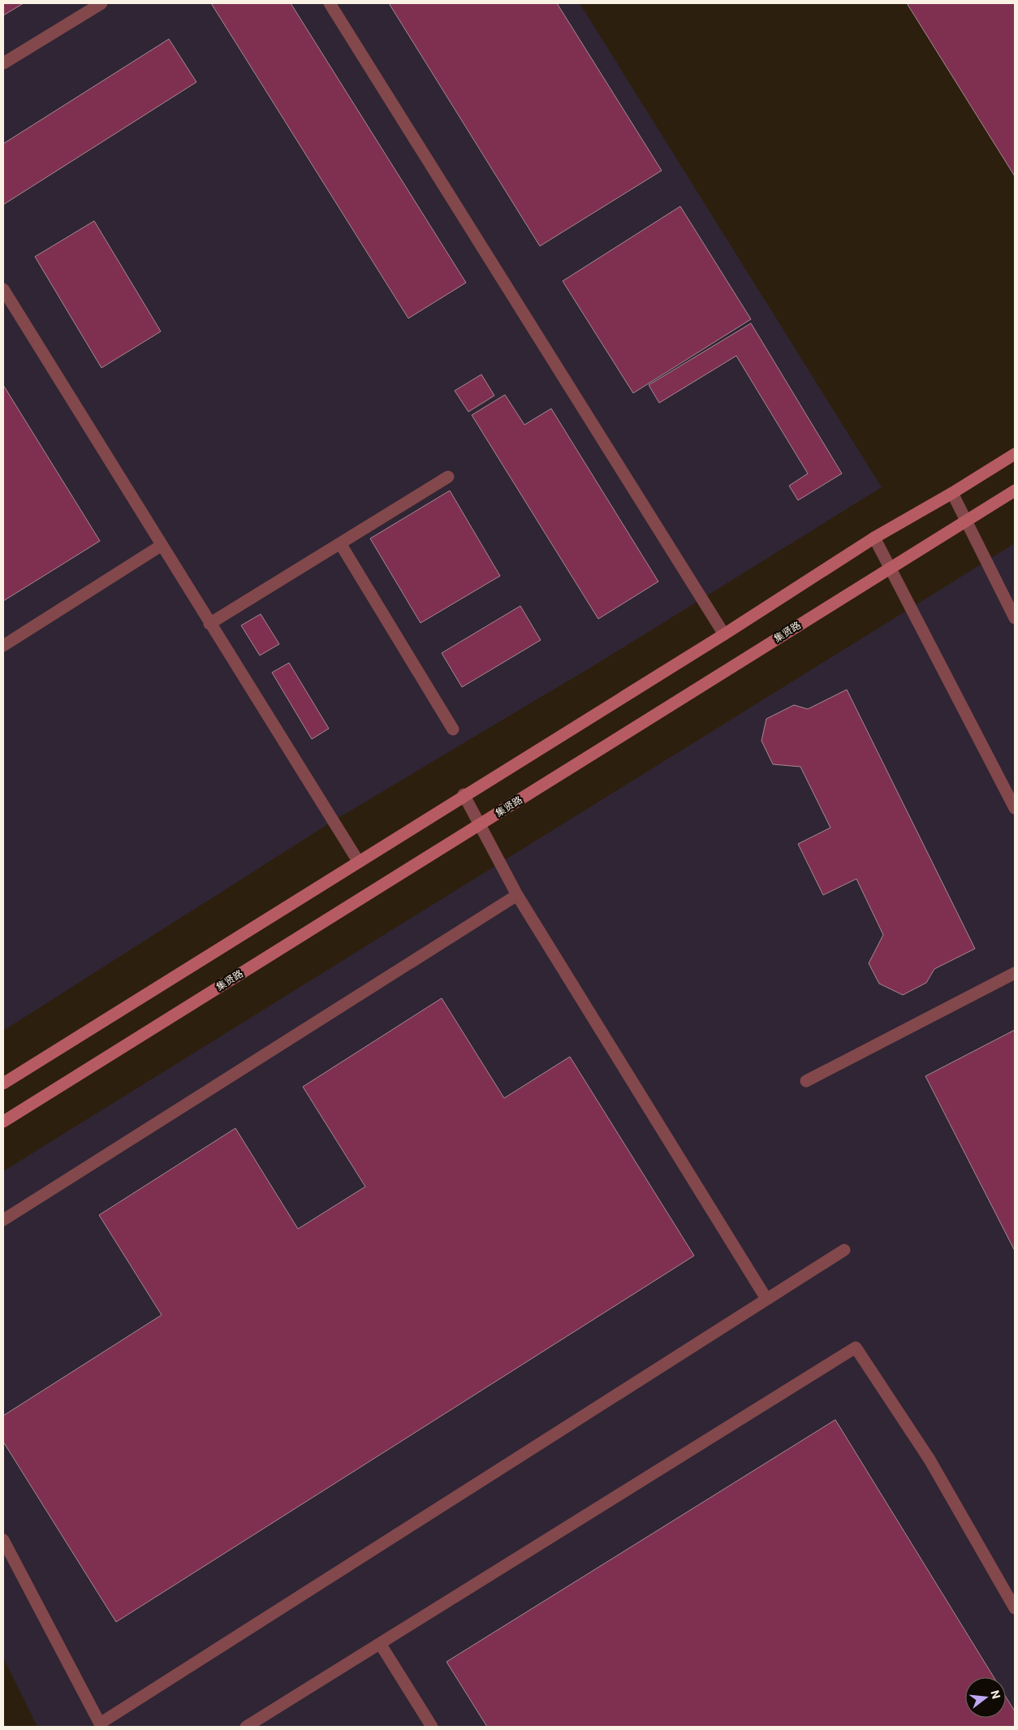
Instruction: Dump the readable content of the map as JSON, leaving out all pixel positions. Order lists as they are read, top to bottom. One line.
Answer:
{"streets":{"street":["集贤路"]},"north":"right"}
